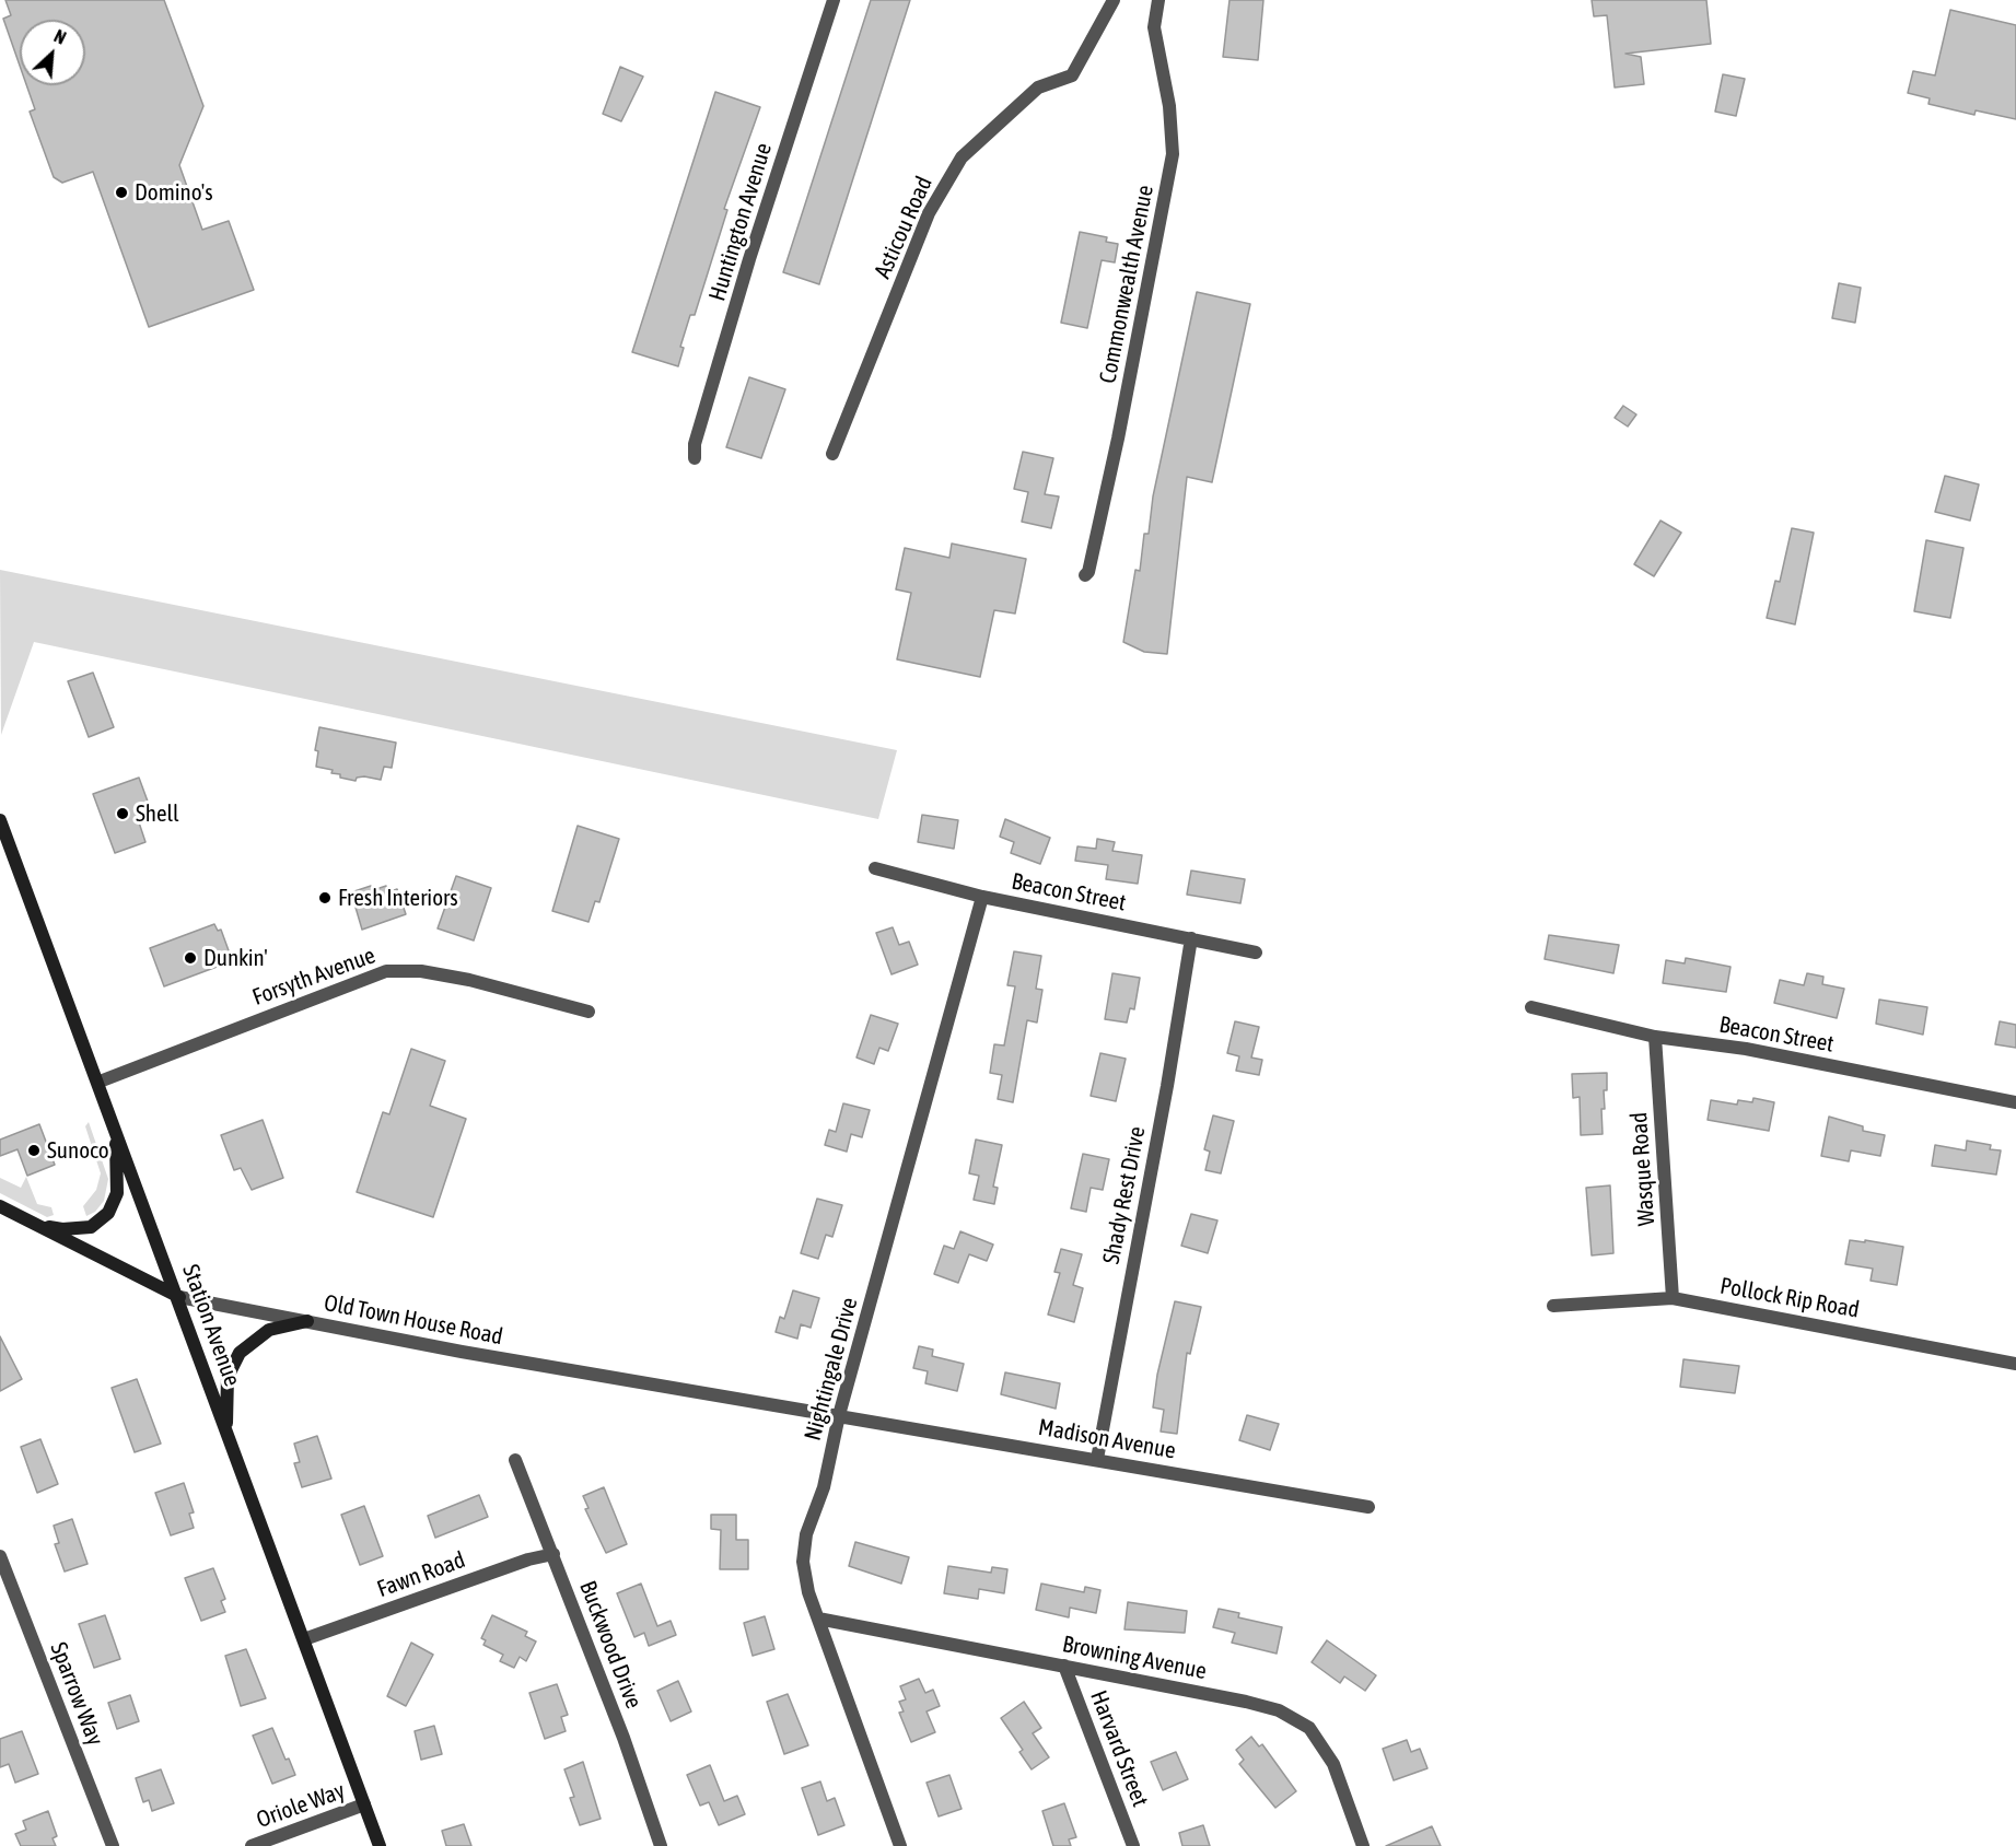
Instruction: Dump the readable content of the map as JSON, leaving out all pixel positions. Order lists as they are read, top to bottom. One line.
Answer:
{"streets":{"main road":["Old Town House Road","Station Avenue"],"street":["Huntington Avenue","Asticou Road","Commonwealth Avenue","Beacon Street","Forsyth Avenue","Wasque Road","Shady Rest Drive","Pollock Rip Road","Nightingale Drive","Madison Avenue","Fawn Road","Buckwood Drive","Browning Avenue","Sparrow Way","Harvard Street","Oriole Way"]},"crossings":[["Beacon Street","Wasque Road"],["Beacon Street","Shady Rest Drive"],["Beacon Street","Nightingale Drive"],["Forsyth Avenue","Station Avenue"],["Wasque Road","Pollock Rip Road"],["Shady Rest Drive","Madison Avenue"],["Old Town House Road","Station Avenue"],["Old Town House Road","Nightingale Drive"],["Old Town House Road","Madison Avenue"],["Station Avenue","Fawn Road"],["Station Avenue","Oriole Way"],["Nightingale Drive","Madison Avenue"],["Nightingale Drive","Browning Avenue"],["Fawn Road","Buckwood Drive"],["Browning Avenue","Harvard Street"]],"places":["Domino's","Shell","Fresh Interiors","Dunkin'","Sunoco"],"north":"top right"}
